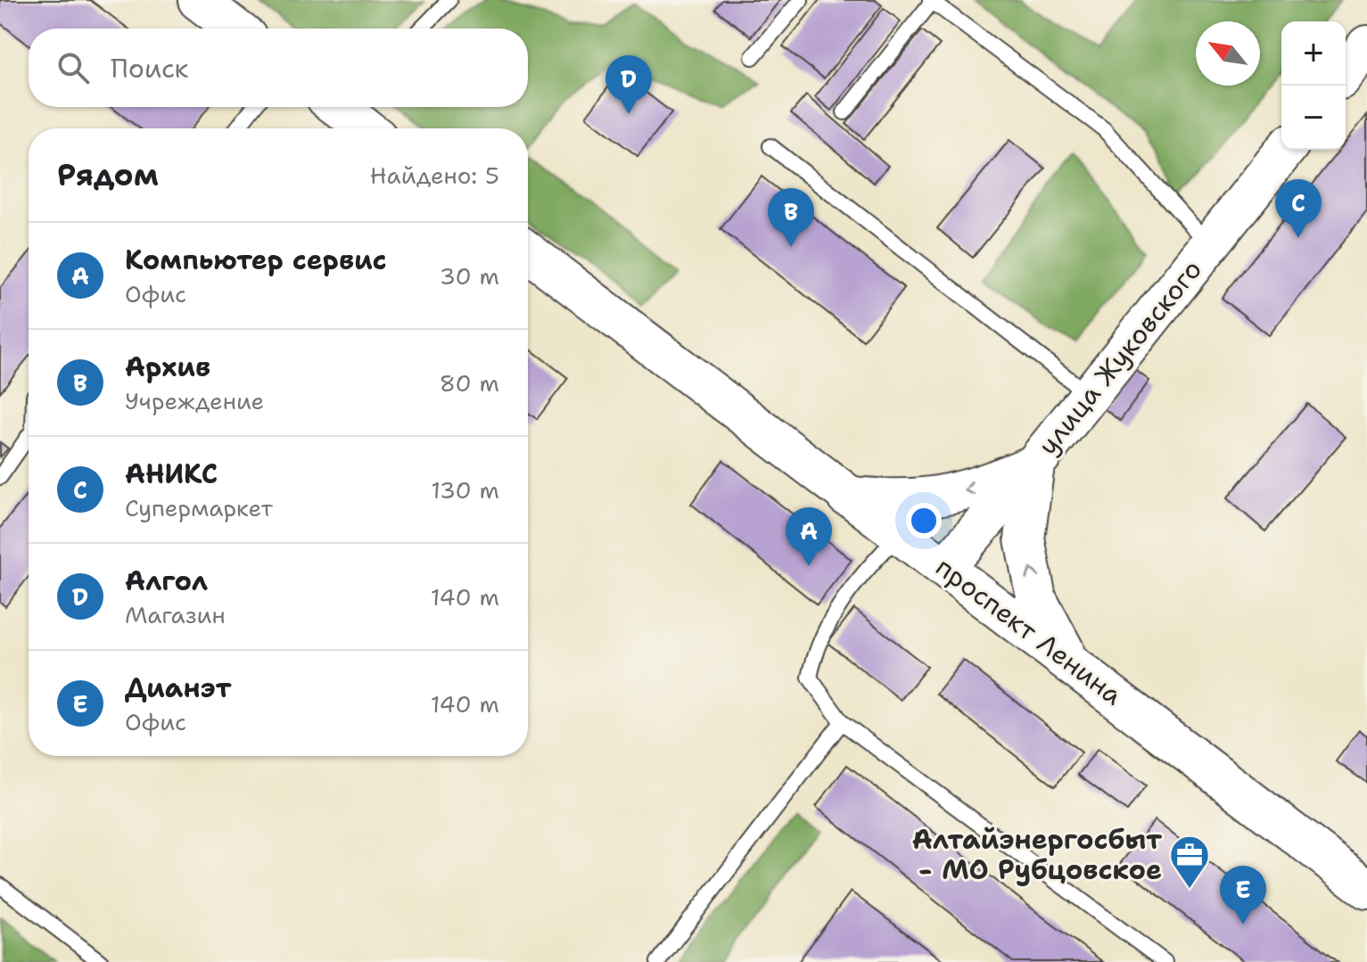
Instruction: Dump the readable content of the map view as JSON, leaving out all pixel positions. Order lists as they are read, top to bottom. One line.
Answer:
{"streets":{"street":["улица Жуковского","проспект Ленина"]},"crossings":[["улица Жуковского","проспект Ленина"]],"places":{"office":["Алтайэнергосбыт - МО Рубцовское"]},"north":"top left","page":{"map_buttons":["+","−"],"search":"Поиск","pins":["D","C","B","A","E"],"heading":["Рядом","Найдено: 5"],"list":[{"mark":"A","name":"Компьютер сервис","note":"Офис","value":"30 m"},{"mark":"B","name":"Архив","note":"Учреждение","value":"80 m"},{"mark":"C","name":"АНИКС","note":"Супермаркет","value":"130 m"},{"mark":"D","name":"Алгол","note":"Магазин","value":"140 m"},{"mark":"E","name":"Дианэт","note":"Офис","value":"140 m"}]}}
